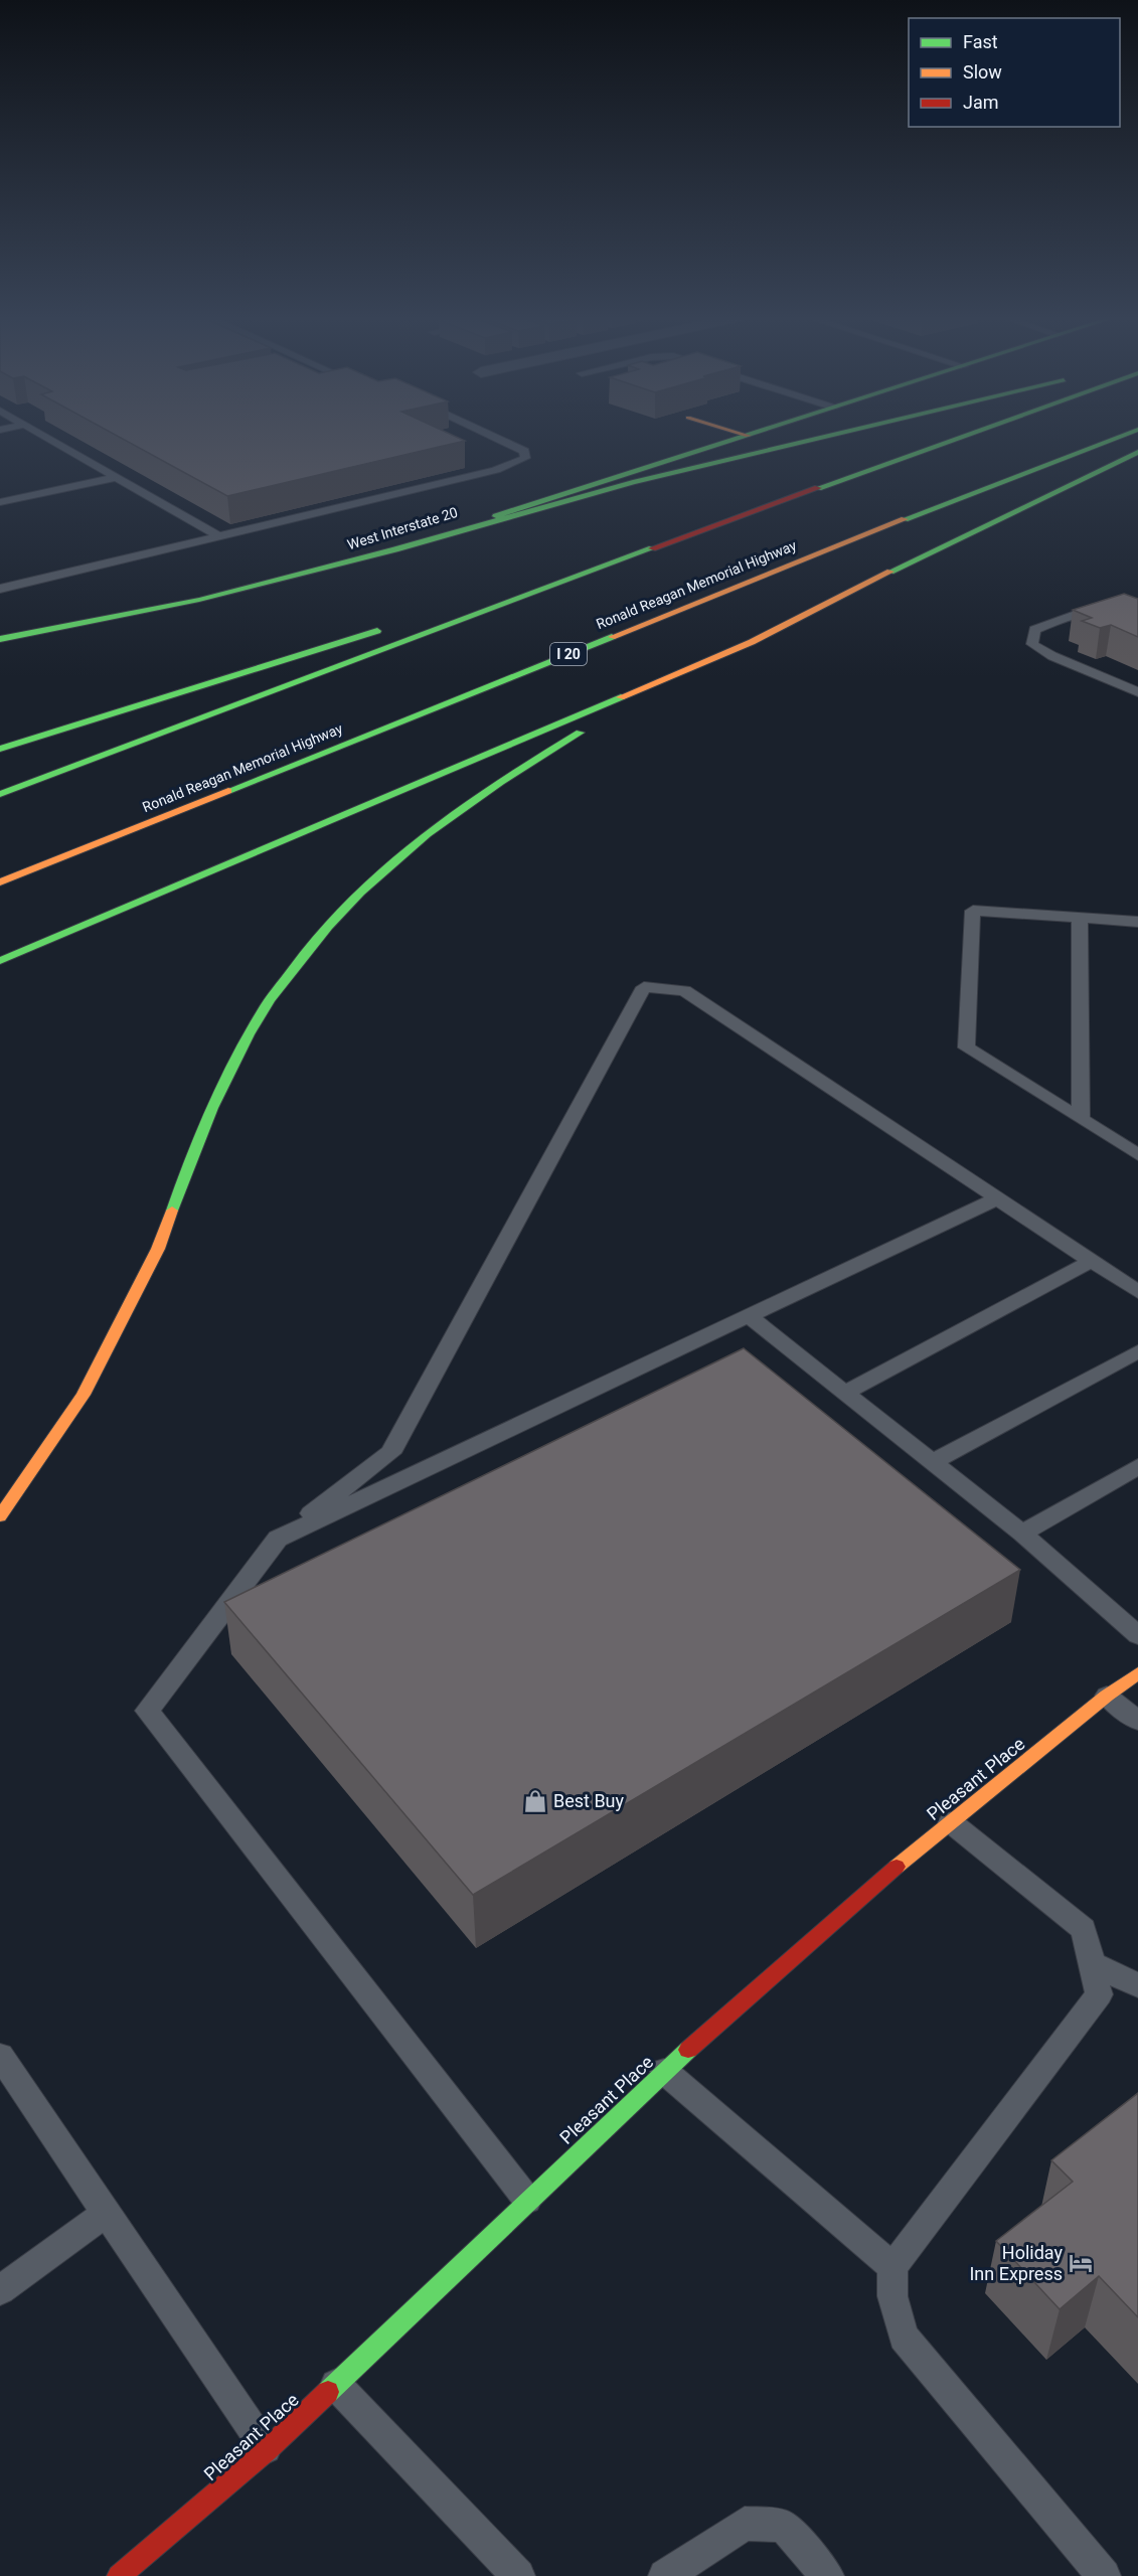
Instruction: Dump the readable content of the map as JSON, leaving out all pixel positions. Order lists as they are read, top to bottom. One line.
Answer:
{"streets":{"main road":["West Interstate 20","Ronald Reagan Memorial Highway","I 20","Pleasant Place"]},"places":{"shop":["Best Buy"],"hotel":["Holiday Inn Express"]},"legend":["Fast","Slow","Jam"]}
